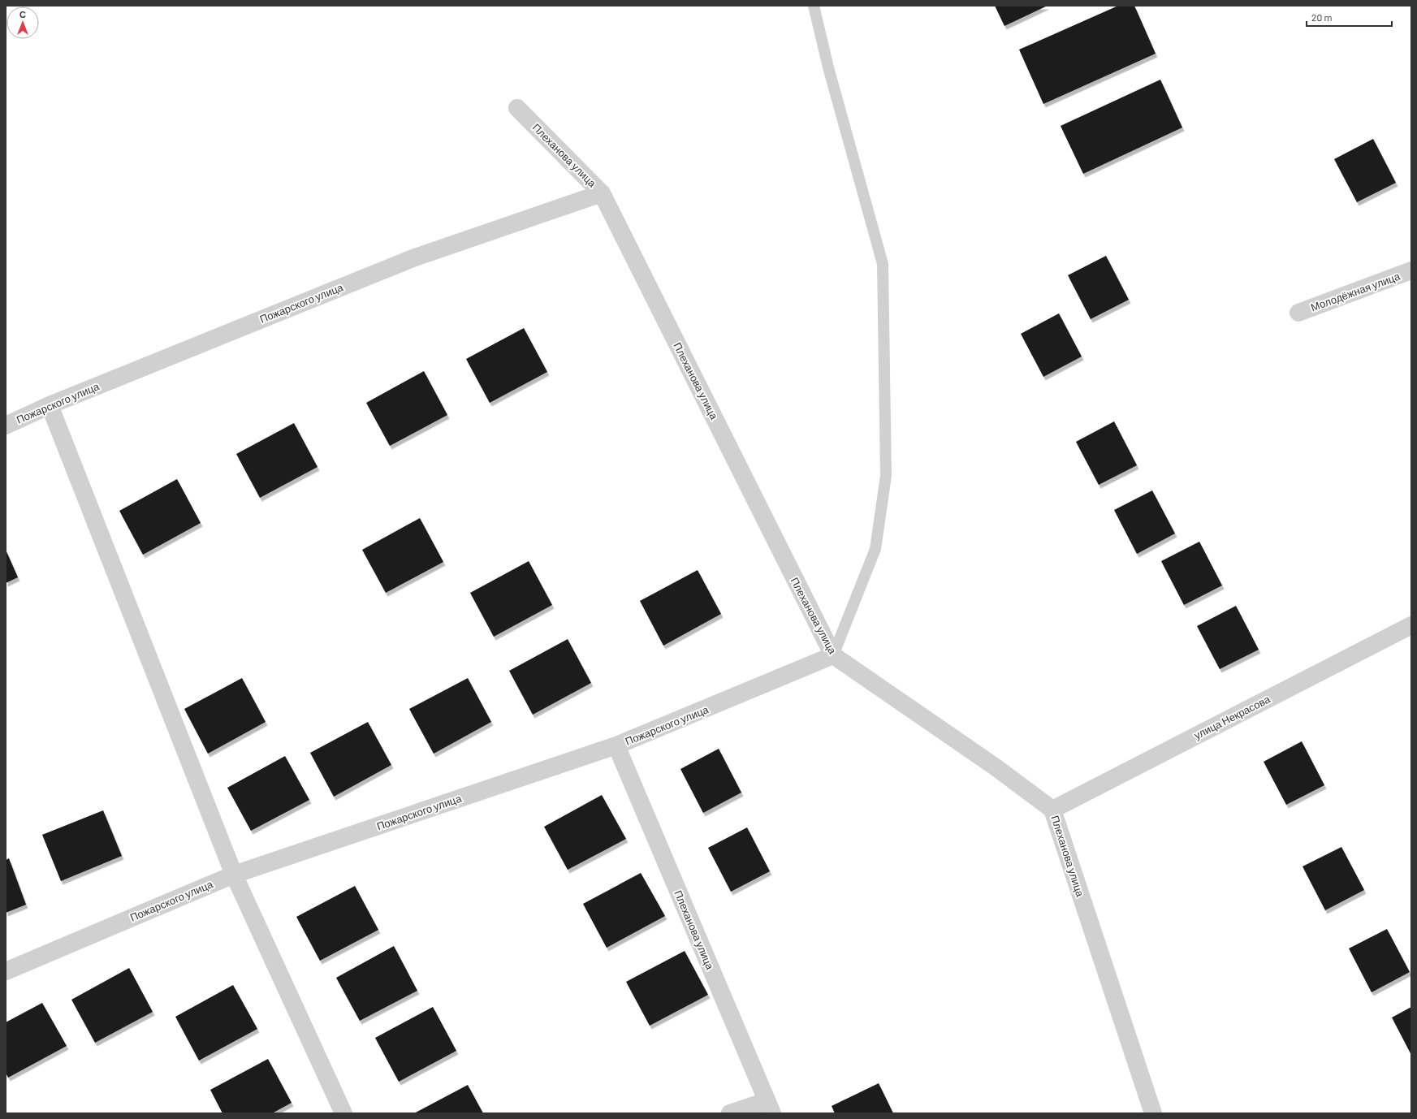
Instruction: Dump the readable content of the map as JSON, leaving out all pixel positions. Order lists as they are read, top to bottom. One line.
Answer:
{"streets":{"street":["Плеханова улица","Молодёжная улица","Пожарского улица","улица Некрасова"]},"crossings":[["Плеханова улица","Пожарского улица"],["Плеханова улица","улица Некрасова"]],"scale_bar":"20 m","north":"top"}
